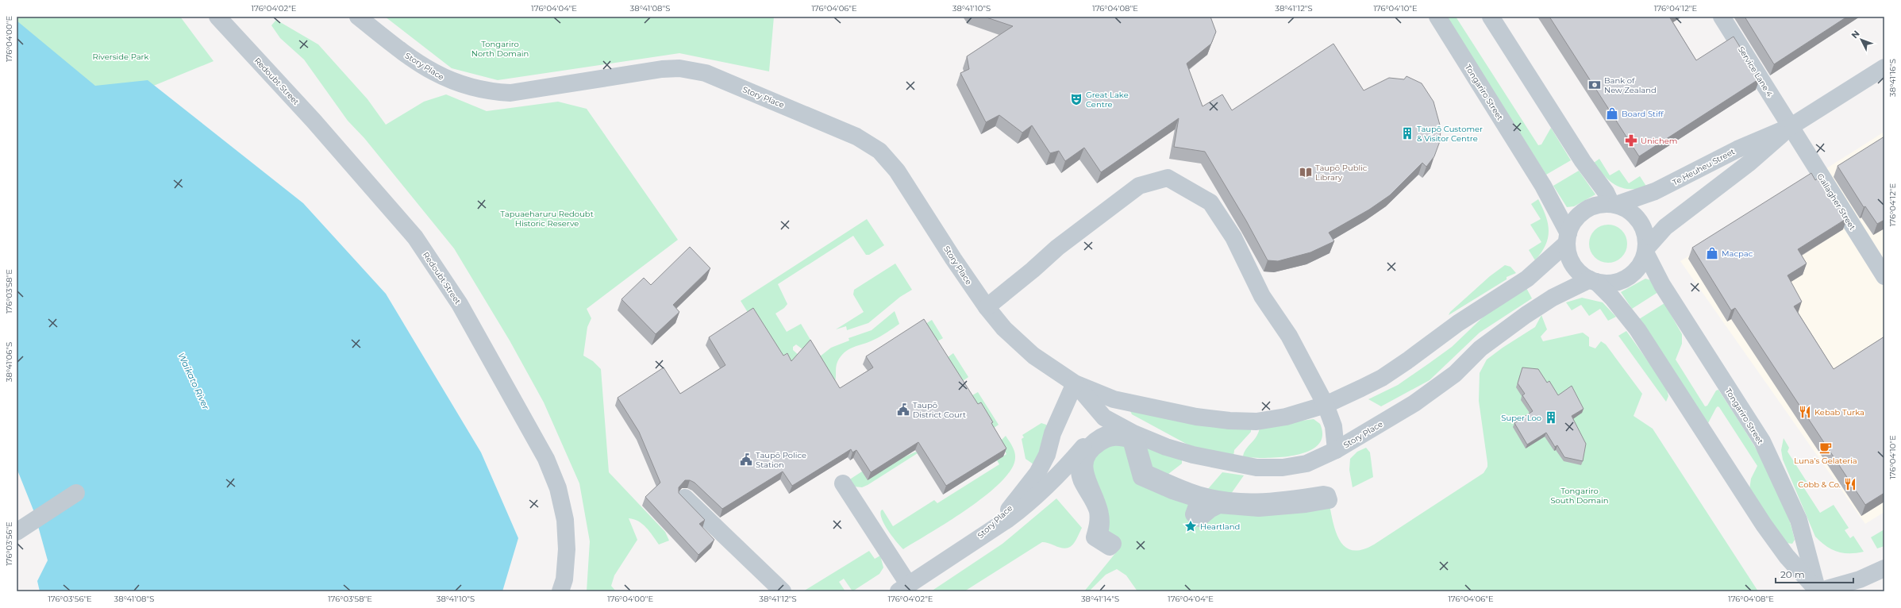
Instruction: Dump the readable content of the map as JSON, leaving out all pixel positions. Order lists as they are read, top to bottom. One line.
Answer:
{"streets":{"street":["Story Place","Service Lane 4","Redoubt Street","Tongariro Street","Te Heuheu Street","Gallagher Street"]},"crossings":[["Story Place","Tongariro Street"],["Story Place","Te Heuheu Street"],["Service Lane 4","Te Heuheu Street"],["Service Lane 4","Gallagher Street"],["Tongariro Street","Te Heuheu Street"],["Te Heuheu Street","Gallagher Street"]],"water":["Waikato River"],"parks":["Tongariro North Domain","Riverside Park","Tapuaeharuru Redoubt Historic Reserve","Tongariro South Domain"],"places":{"bank":["Bank of New Zealand"],"theatre":["Great Lake Centre"],"shop":["Board Stiff","Macpac"],"building":["Taupō Customer & Visitor Centre","Super Loo"],"pharmacy":["Unichem"],"library":["Taupō Public Library"],"public building":["Taupō District Court","Taupō Police Station"],"restaurant":["Kebab Turka","Cobb & Co."],"cafe":["Luna's Gelateria"],"place":["Heartland"]},"scale_bar":"20 m","north":"top left","coordinates":["176°04'02\"E","176°04'04\"E","38°41'08\"S","176°04'06\"E","38°41'10\"S","176°04'08\"E","38°41'12\"S","176°04'10\"E","176°04'12\"E","176°04'00\"E","38°41'16\"S","176°03'58\"E","38°41'06\"S","176°03'56\"E","38°41'14\"S"]}
